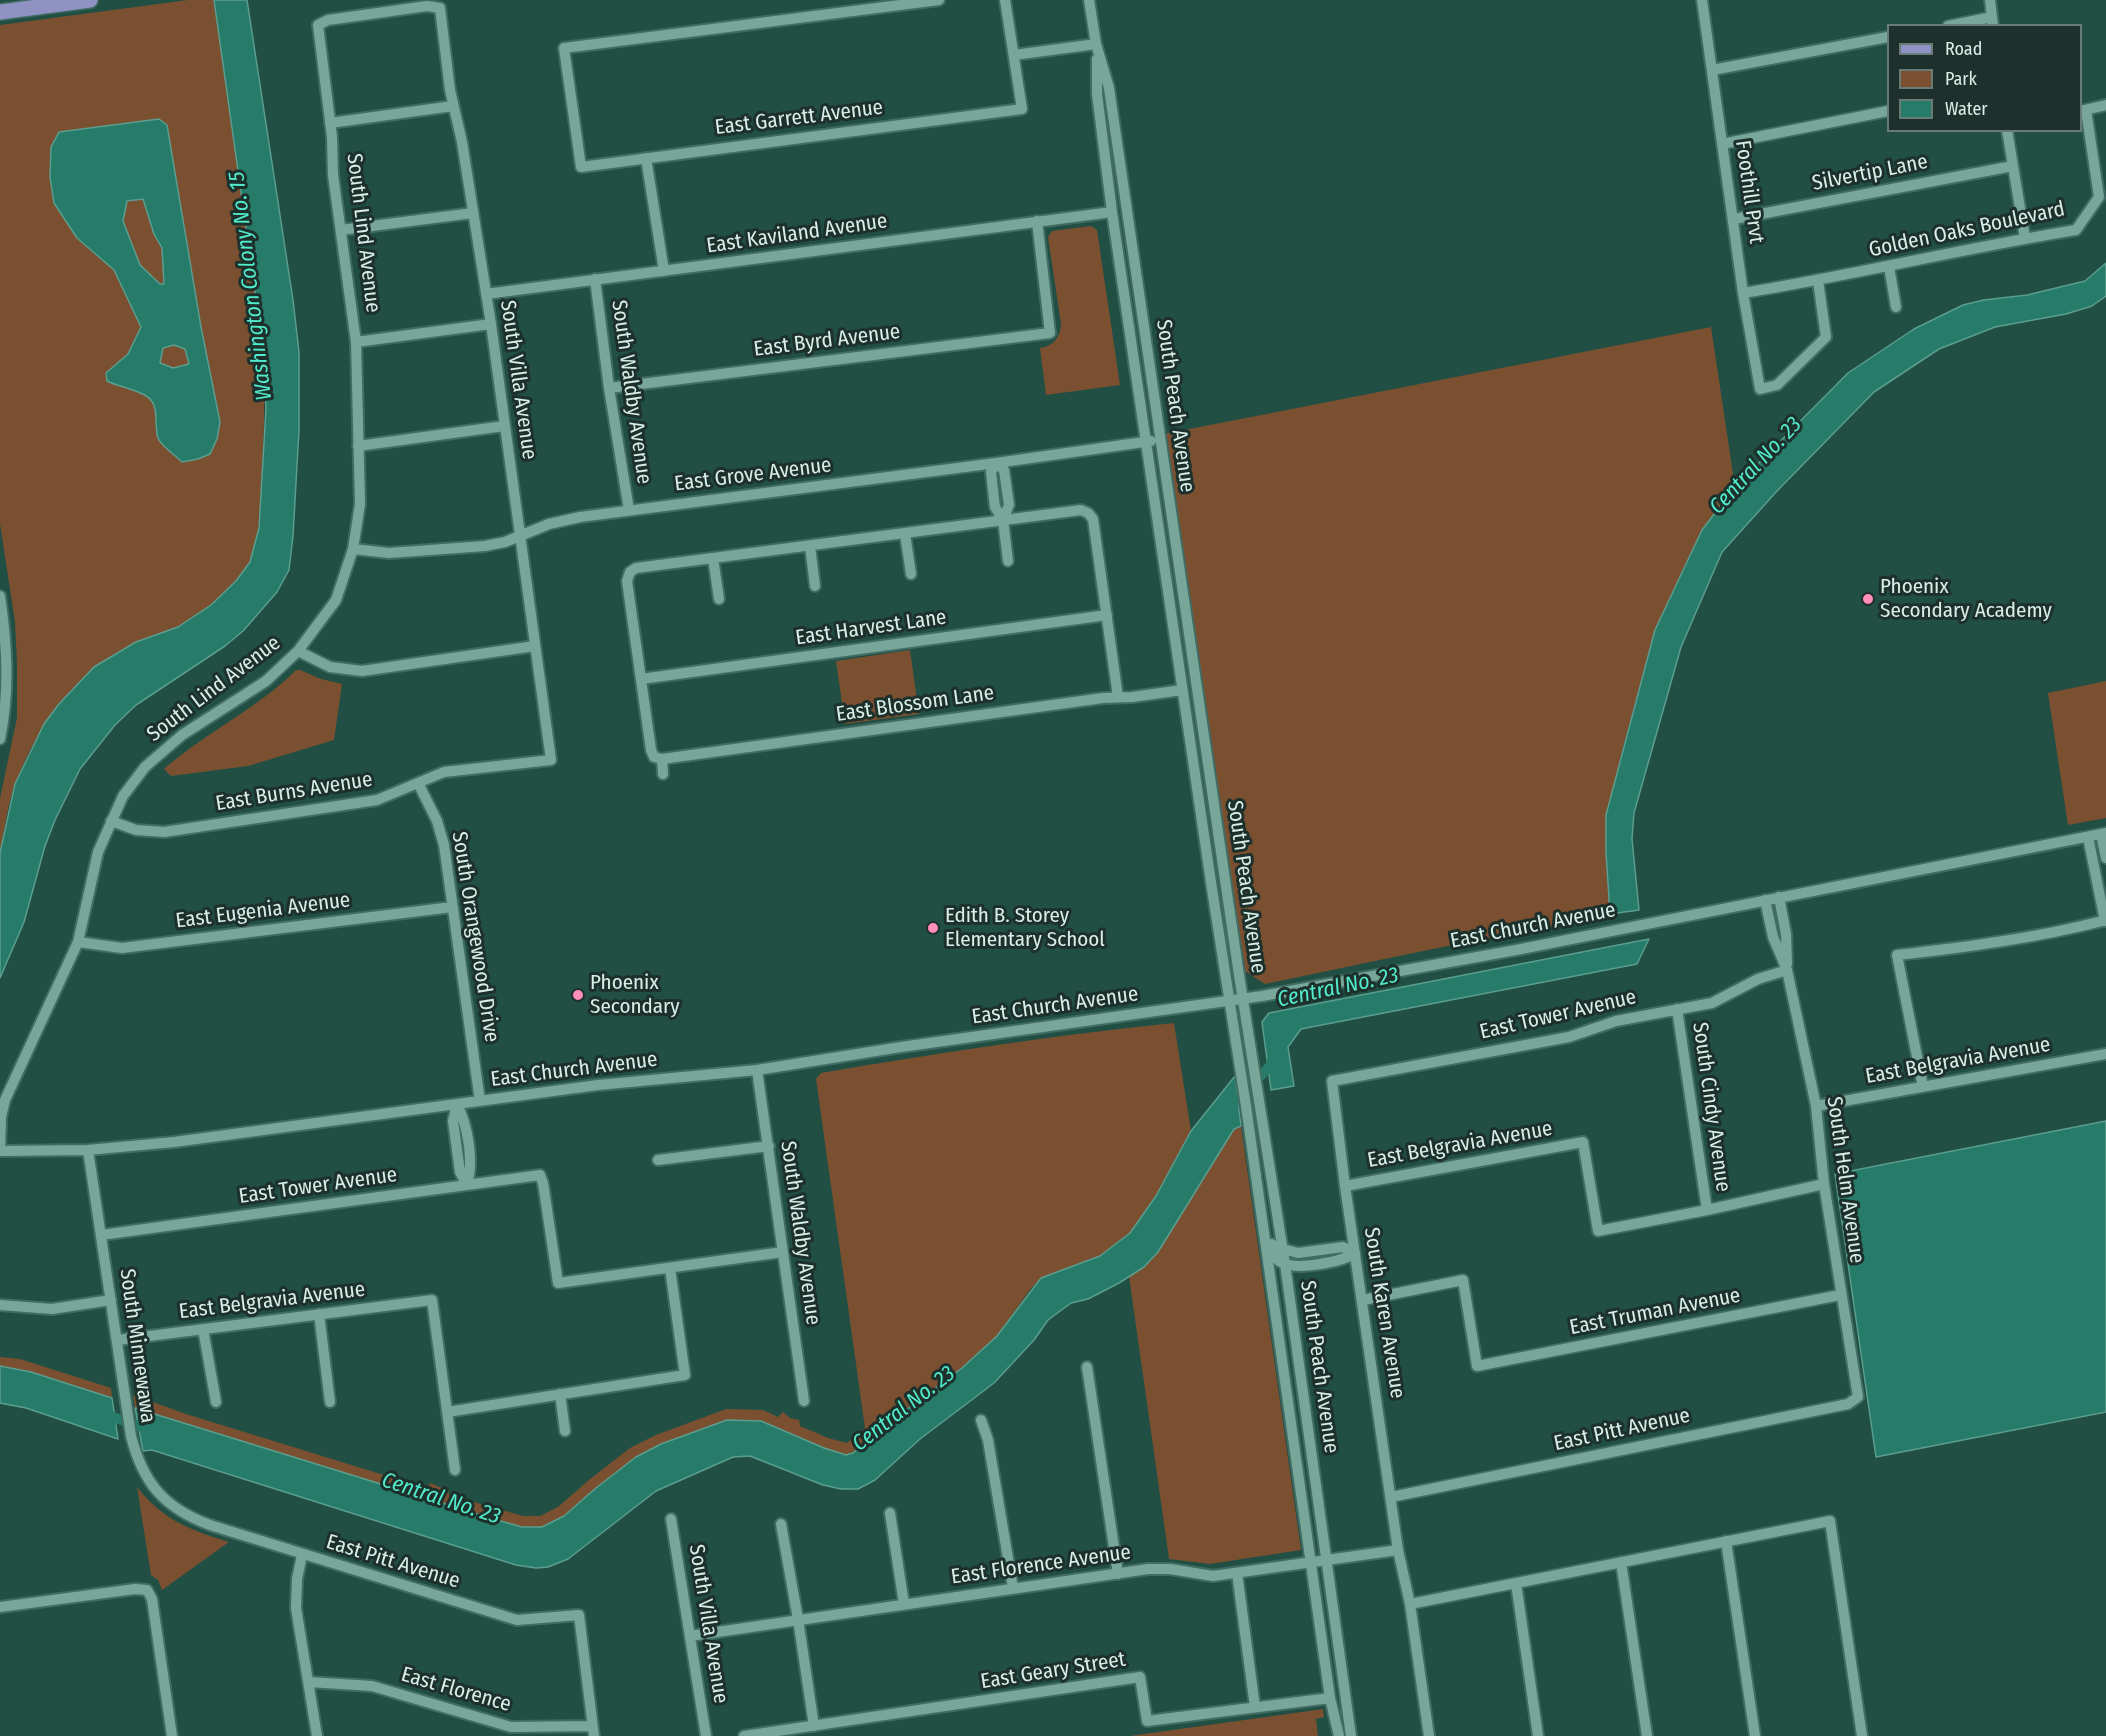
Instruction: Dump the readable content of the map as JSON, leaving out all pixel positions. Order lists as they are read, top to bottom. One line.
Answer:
{"streets":{"street":["East Garrett Avenue","Silvertip Lane","Foothill Prvt","Golden Oaks Boulevard","South Lind Avenue","East Kaviland Avenue","East Byrd Avenue","South Villa Avenue","South Waldby Avenue","South Peach Avenue","East Grove Avenue","East Harvest Lane","East Blossom Lane","East Burns Avenue","East Eugenia Avenue","East Church Avenue","South Orangewood Drive","East Tower Avenue","East Belgravia Avenue","South Cindy Avenue","South Helm Avenue","East Truman Avenue","South Karen Avenue","South Minnewawa","East Pitt Avenue","East Florence Avenue","East Geary Street","East Florence"]},"crossings":[["Silvertip Lane","Foothill Prvt"],["Foothill Prvt","Golden Oaks Boulevard"],["South Lind Avenue","South Villa Avenue"],["South Lind Avenue","East Grove Avenue"],["South Lind Avenue","East Burns Avenue"],["South Lind Avenue","East Eugenia Avenue"],["South Lind Avenue","East Church Avenue"],["East Kaviland Avenue","East Byrd Avenue"],["East Kaviland Avenue","South Villa Avenue"],["East Kaviland Avenue","South Waldby Avenue"],["East Kaviland Avenue","South Peach Avenue"],["East Byrd Avenue","South Waldby Avenue"],["South Villa Avenue","East Grove Avenue"],["South Villa Avenue","East Burns Avenue"],["South Villa Avenue","East Florence Avenue"],["South Waldby Avenue","East Grove Avenue"],["South Waldby Avenue","East Church Avenue"],["South Peach Avenue","East Grove Avenue"],["South Peach Avenue","East Blossom Lane"],["South Peach Avenue","East Church Avenue"],["South Peach Avenue","East Florence Avenue"],["South Peach Avenue","East Geary Street"],["East Burns Avenue","South Orangewood Drive"],["East Eugenia Avenue","South Orangewood Drive"],["East Church Avenue","South Orangewood Drive"],["East Church Avenue","South Helm Avenue"],["East Church Avenue","South Minnewawa"],["East Tower Avenue","South Cindy Avenue"],["East Tower Avenue","South Helm Avenue"],["East Tower Avenue","South Karen Avenue"],["East Tower Avenue","South Minnewawa"],["East Belgravia Avenue","South Cindy Avenue"],["East Belgravia Avenue","South Helm Avenue"],["East Belgravia Avenue","South Karen Avenue"],["East Belgravia Avenue","South Minnewawa"],["South Helm Avenue","East Truman Avenue"],["South Helm Avenue","East Pitt Avenue"],["East Truman Avenue","South Karen Avenue"],["South Karen Avenue","East Pitt Avenue"],["South Karen Avenue","East Florence Avenue"],["South Minnewawa","East Pitt Avenue"],["East Pitt Avenue","East Florence"]],"water":["Washington Colony No. 15","Central No. 23"],"places":["Phoenix Secondary Academy","Edith B. Storey Elementary School","Phoenix Secondary"],"legend":["Road","Park","Water"]}
